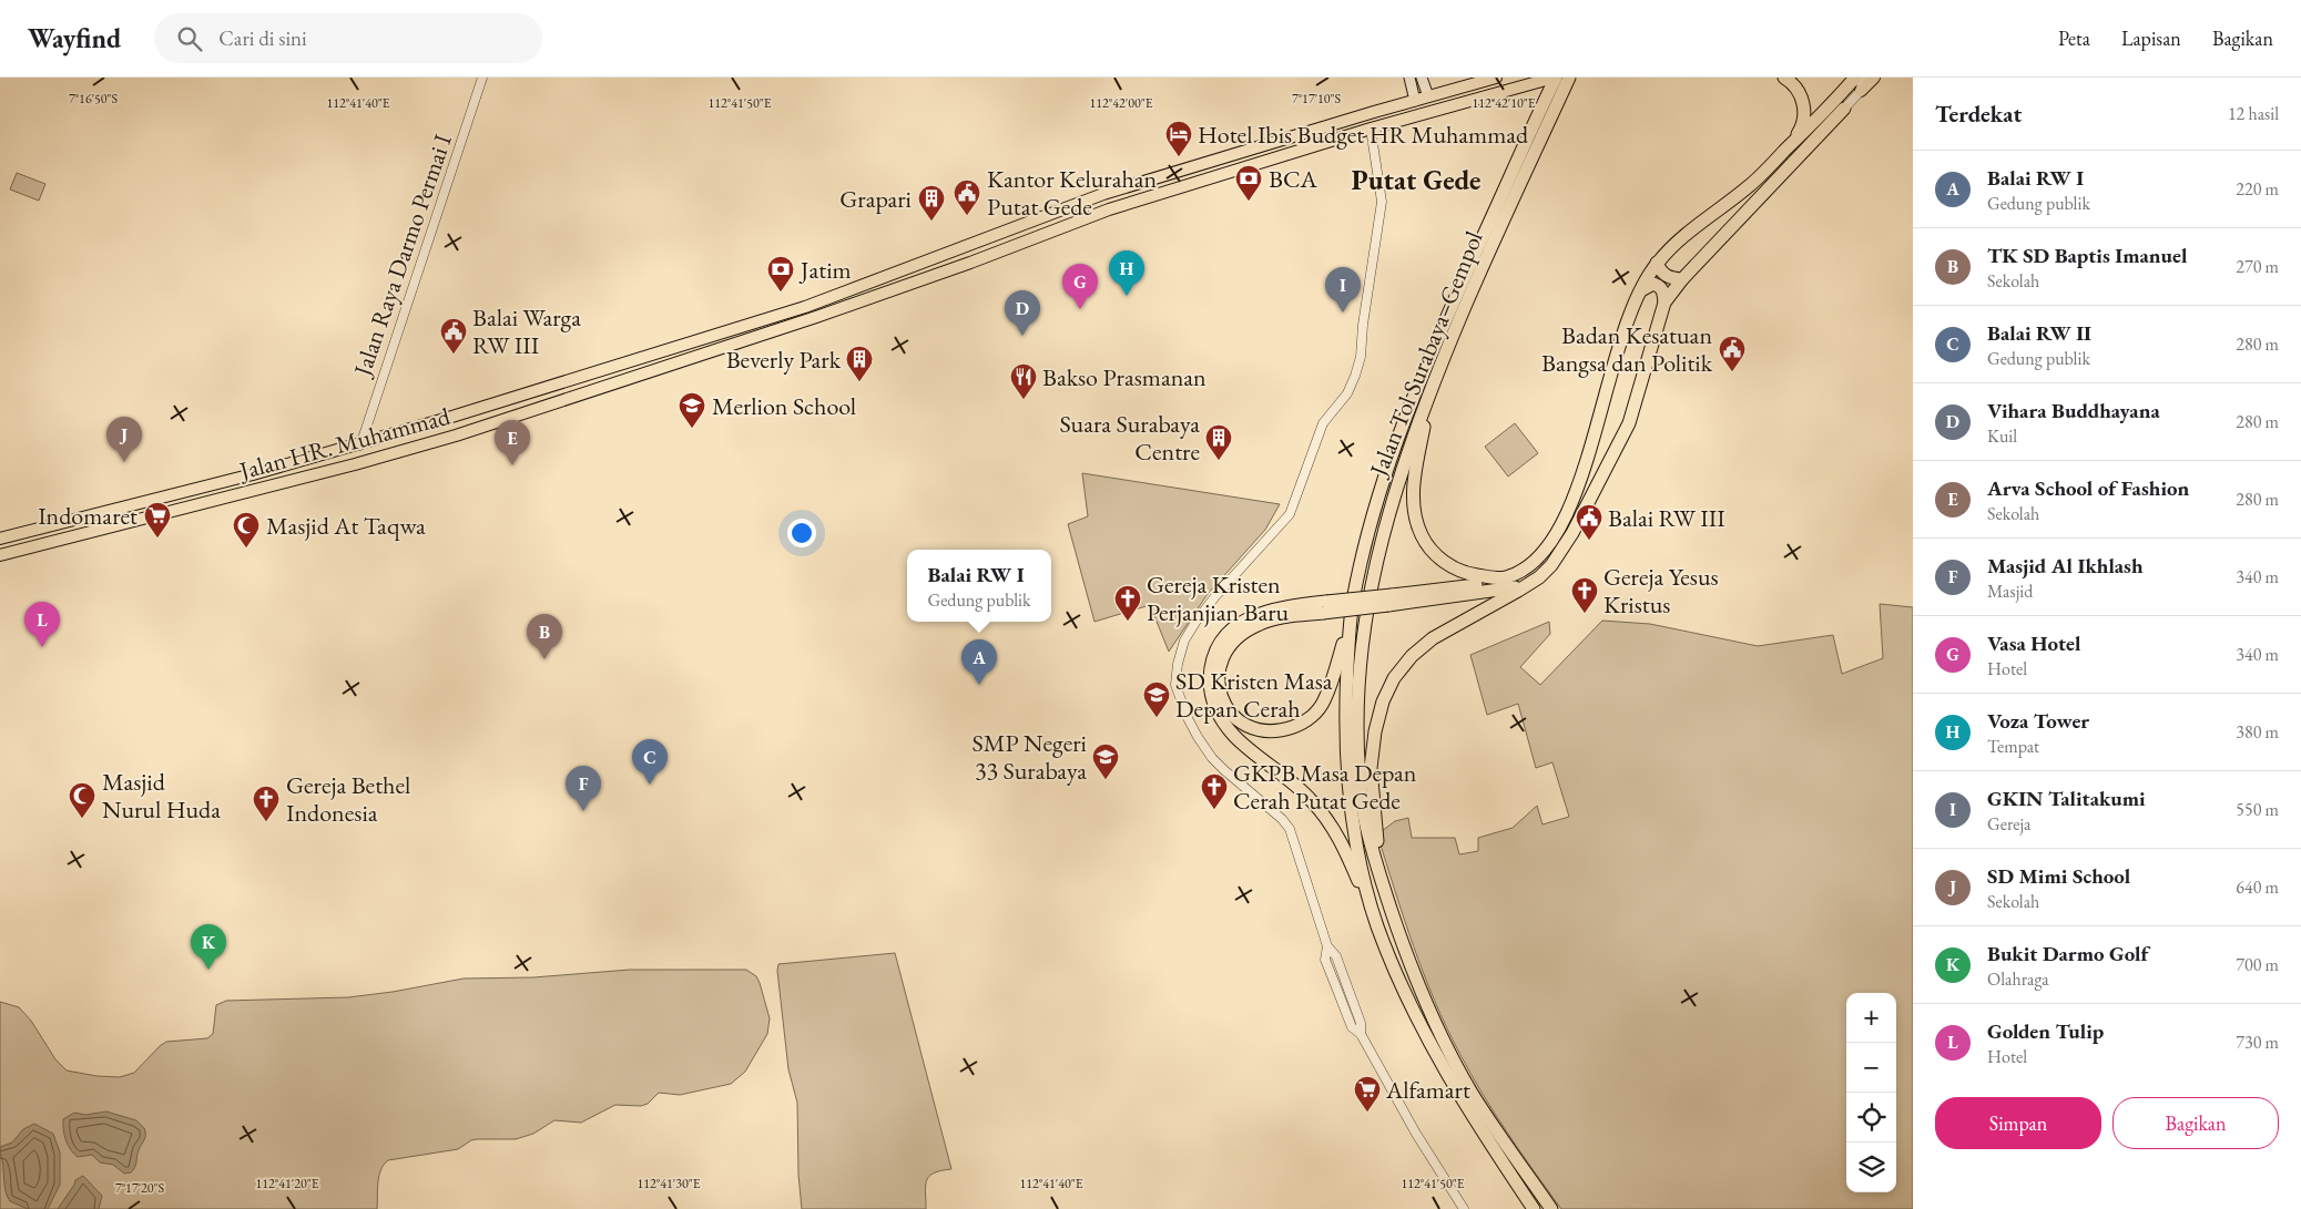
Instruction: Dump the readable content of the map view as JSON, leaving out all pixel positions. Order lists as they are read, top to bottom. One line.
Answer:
{"streets":{"highway":["Jalan Tol Surabaya–Gempol"],"main road":["Jalan HR. Muhammad"],"street":["Jalan Raya Darmo Permai I"]},"crossings":[["Jalan Raya Darmo Permai I","Jalan HR. Muhammad"],["Jalan Tol Surabaya–Gempol","Jalan HR. Muhammad"]],"districts":["Putat Gede"],"places":{"hotel":["Hotel Ibis Budget HR Muhammad"],"bank":["BCA","Jatim"],"public building":["Kantor Kelurahan Putat Gede","Balai Warga RW III","Badan Kesatuan Bangsa dan Politik","Balai RW III"],"building":["Grapari","Beverly Park","Suara Surabaya Centre"],"restaurant":["Bakso Prasmanan"],"school or university":["Merlion School","SD Kristen Masa Depan Cerah","SMP Negeri 33 Surabaya"],"supermarket":["Indomaret","Alfamart"],"mosque":["Masjid At Taqwa","Masjid Nurul Huda"],"church":["Gereja Yesus Kristus","Gereja Kristen Perjanjian Baru","GKPB Masa Depan Cerah Putat Gede","Gereja Bethel Indonesia"]},"page":{"header":"Wayfind","search":"Cari di sini","nav":["Peta","Lapisan","Bagikan"],"heading":["Terdekat","12 hasil"],"list":[{"mark":"A","name":"Balai RW I","note":"Gedung publik","value":"220 m"},{"mark":"B","name":"TK SD Baptis Imanuel","note":"Sekolah","value":"270 m"},{"mark":"C","name":"Balai RW II","note":"Gedung publik","value":"280 m"},{"mark":"D","name":"Vihara Buddhayana","note":"Kuil","value":"280 m"},{"mark":"E","name":"Arva School of Fashion","note":"Sekolah","value":"280 m"},{"mark":"F","name":"Masjid Al Ikhlash","note":"Masjid","value":"340 m"},{"mark":"G","name":"Vasa Hotel","note":"Hotel","value":"340 m"},{"mark":"H","name":"Voza Tower","note":"Tempat","value":"380 m"},{"mark":"I","name":"GKIN Talitakumi","note":"Gereja","value":"550 m"},{"mark":"J","name":"SD Mimi School","note":"Sekolah","value":"640 m"},{"mark":"K","name":"Bukit Darmo Golf","note":"Olahraga","value":"700 m"},{"mark":"L","name":"Golden Tulip","note":"Hotel","value":"730 m"}],"pins":["H","G","I","D","J","E","L","B","A","C","F","K"],"popup":["Balai RW I","Gedung publik"],"map_buttons":["+","−"],"buttons":["Simpan","Bagikan"]},"coordinates":["7°17'10\"S","7°16'50\"S","112°41'40\"E","112°41'50\"E","112°42'00\"E","112°42'10\"E","112°41'20\"E","112°41'30\"E","7°17'20\"S"]}
